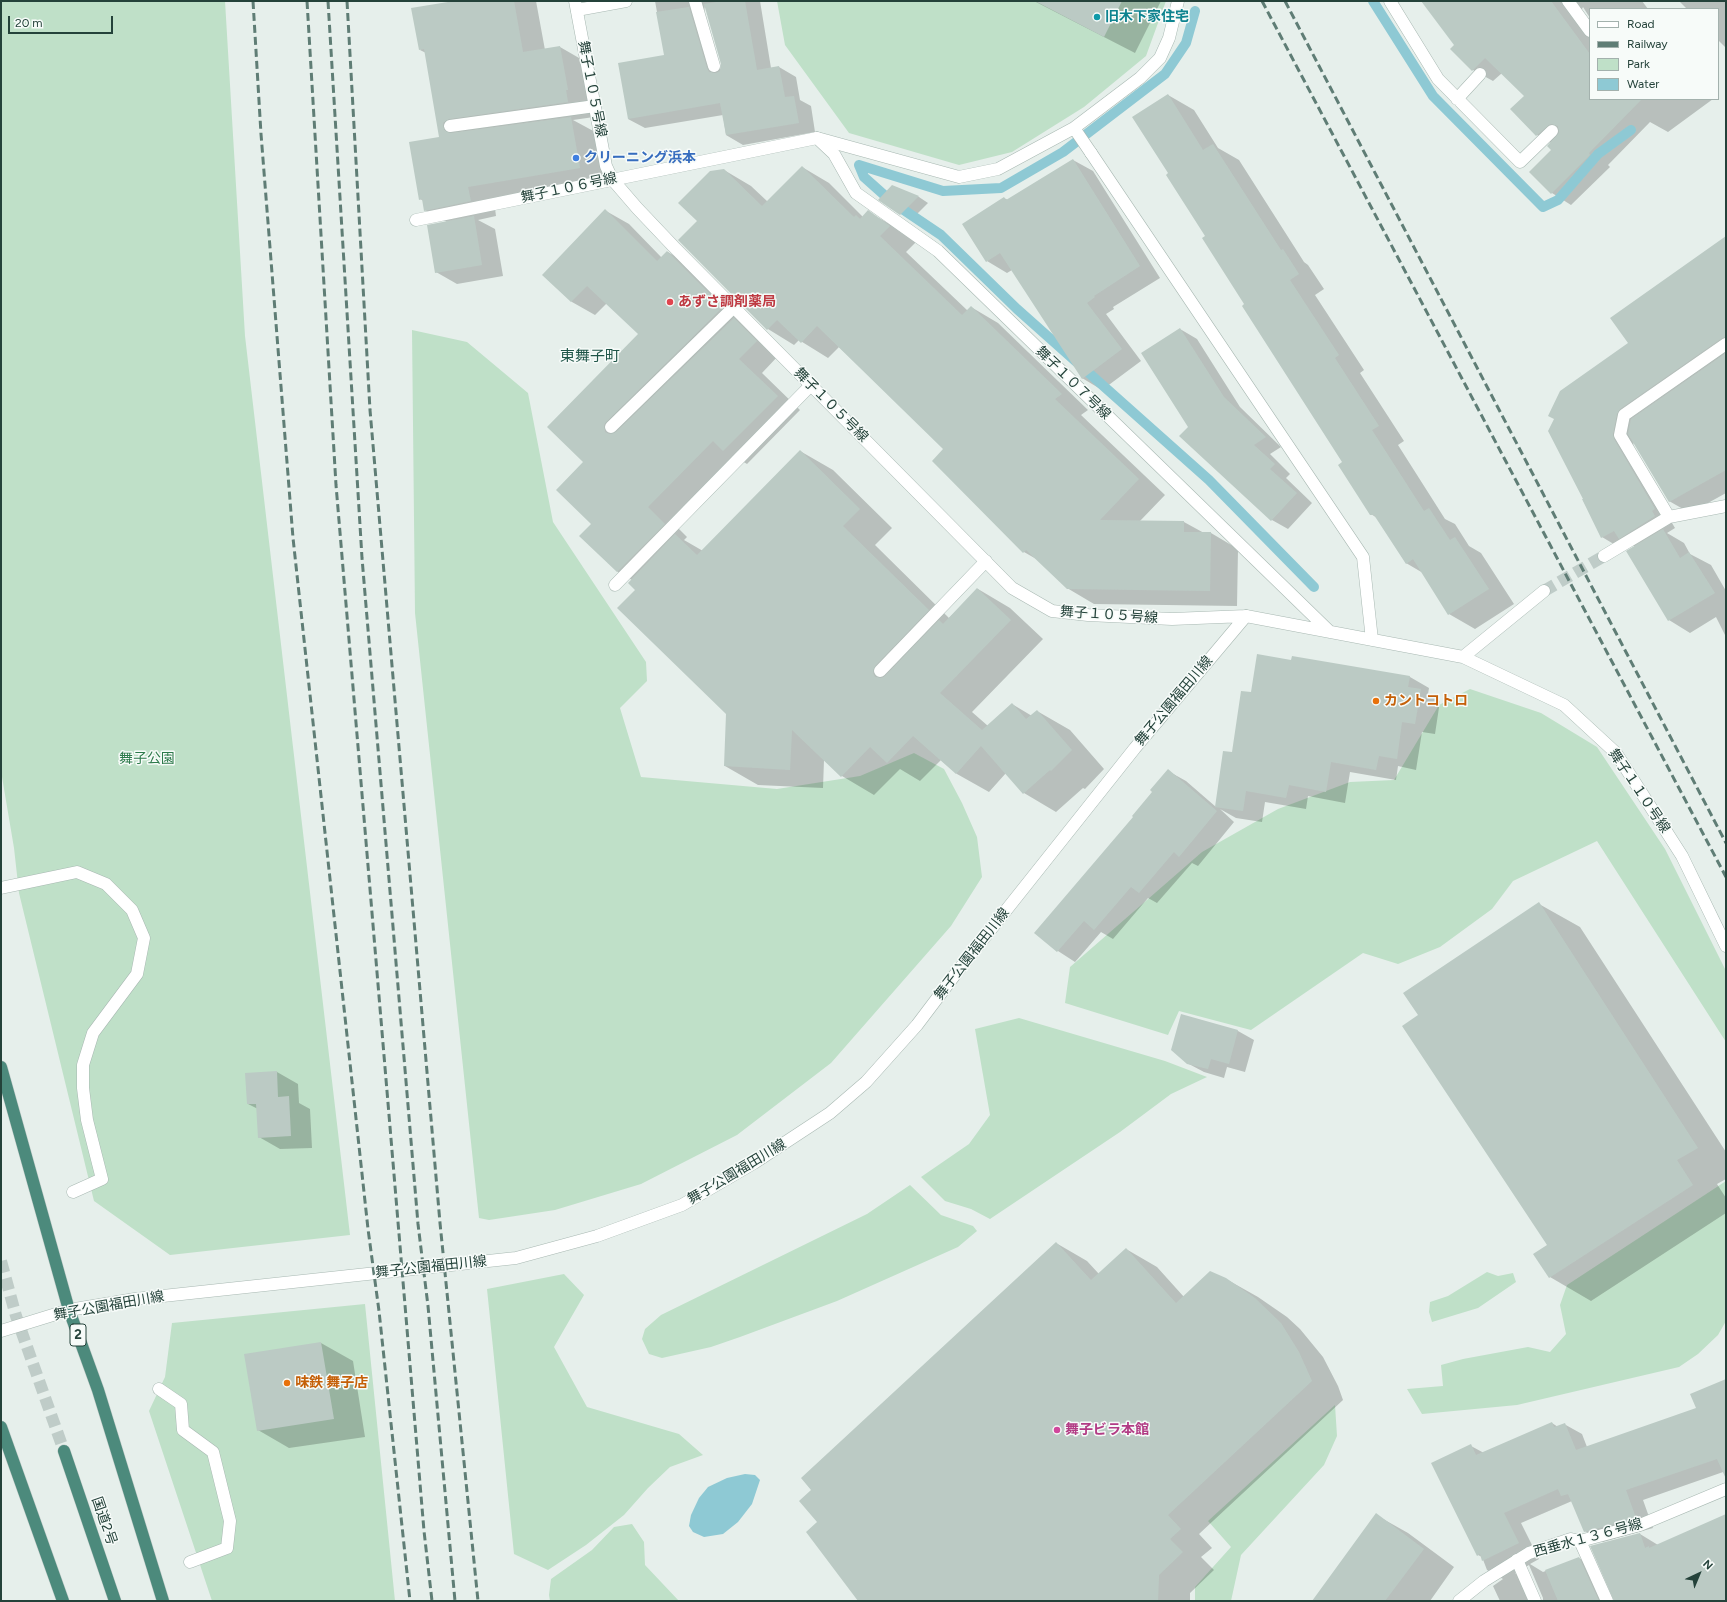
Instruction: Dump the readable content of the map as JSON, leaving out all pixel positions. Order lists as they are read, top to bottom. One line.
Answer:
{"streets":{"highway":["2","国道2号"],"street":["舞子１０５号線","舞子１０６号線","舞子１０７号線","舞子公園福田川線","舞子１１０号線","西垂水１３６号線"]},"crossings":[["舞子１０５号線","舞子１０６号線"],["舞子１０５号線","舞子１０７号線"],["舞子１０５号線","舞子公園福田川線"],["舞子１０５号線","舞子１１０号線"],["舞子１０６号線","舞子１０７号線"],["舞子公園福田川線","2"]],"districts":["東舞子町"],"parks":["舞子公園"],"places":["旧木下家住宅","クリーニング浜本","あずさ調剤薬局","カントコトロ","味鉄 舞子店","舞子ビラ本館"],"legend":["Road","Railway","Park","Water"],"scale_bar":"20 m","north":"top right"}
